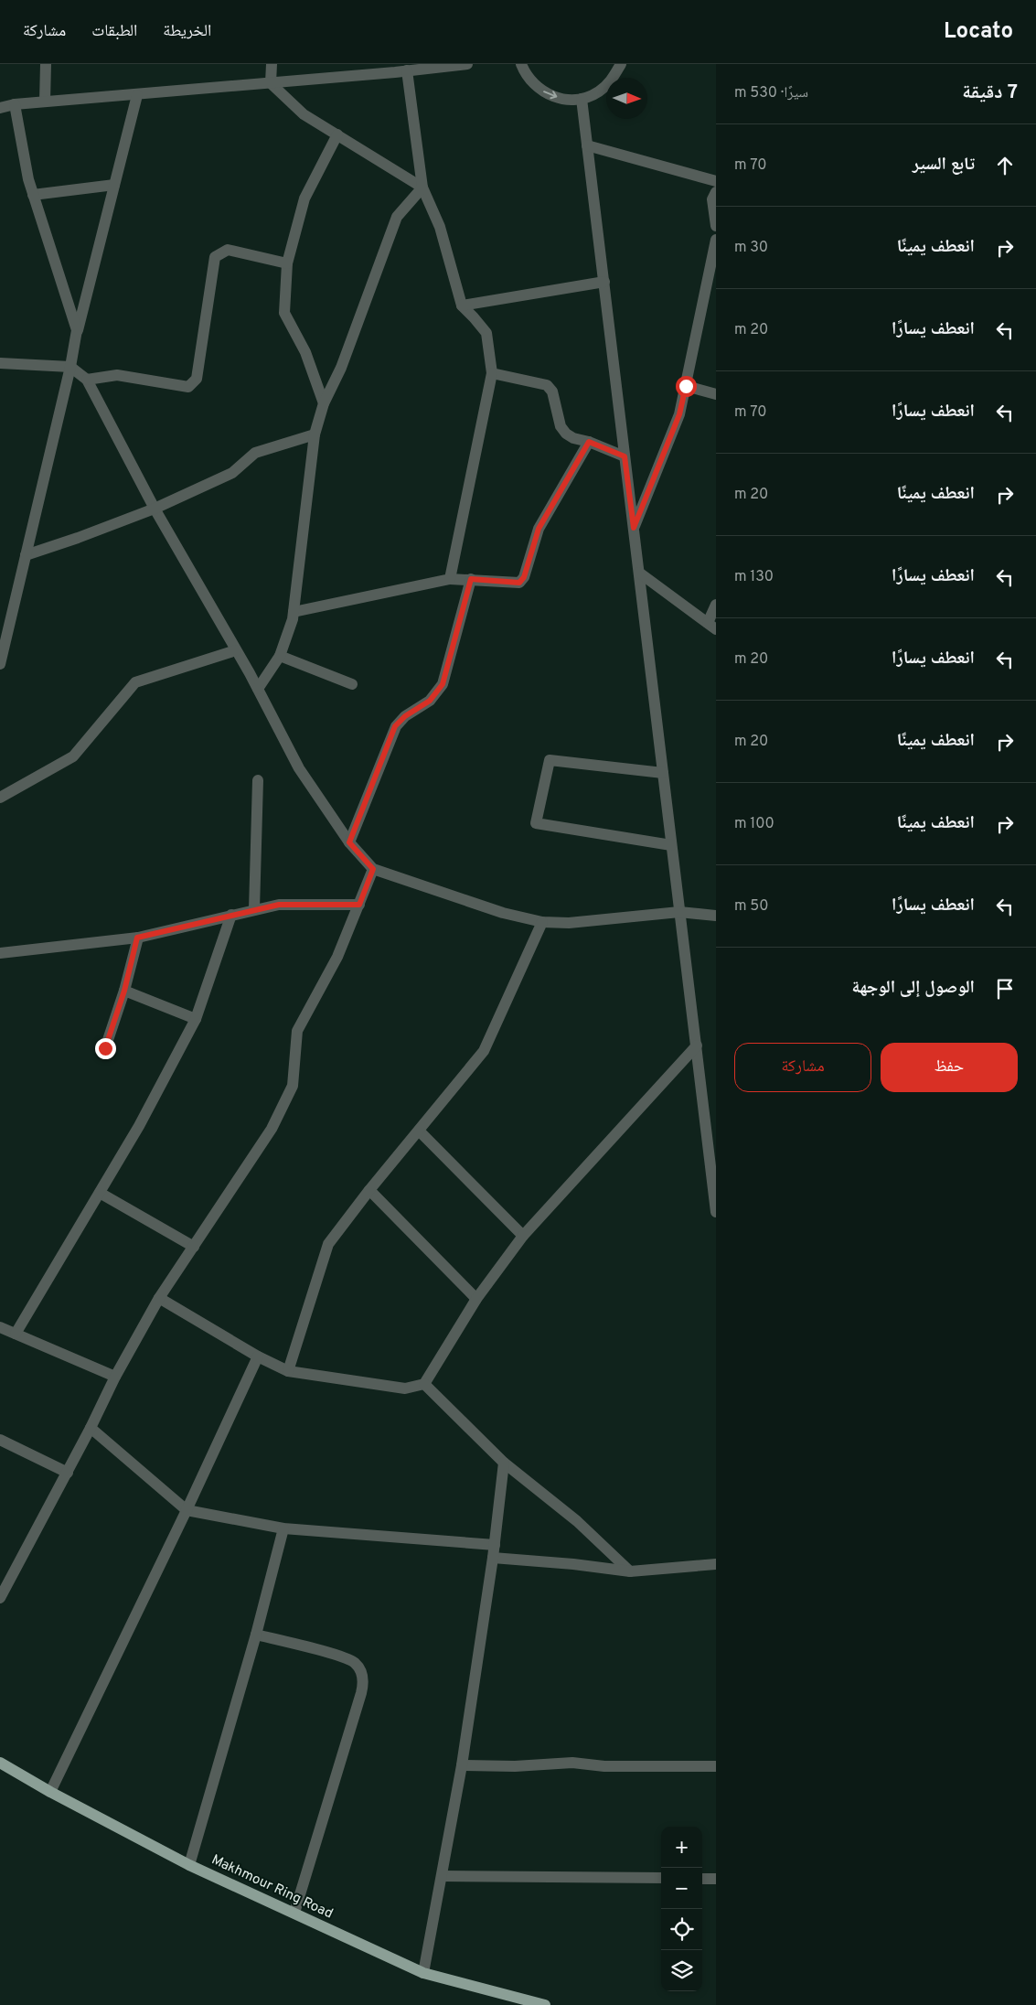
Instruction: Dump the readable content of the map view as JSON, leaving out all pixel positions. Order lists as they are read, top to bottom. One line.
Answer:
{"streets":{"main road":["Makhmour Ring Road"]},"north":"right","page":{"header":"Locato","nav":["الخريطة","الطبقات","مشاركة"],"heading":["7 دقيقة","سيرًا · 530 m"],"list":[["تابع السير","70 m"],["انعطف يمينًا","30 m"],["انعطف يسارًا","20 m"],["انعطف يسارًا","70 m"],["انعطف يمينًا","20 m"],["انعطف يسارًا","130 m"],["انعطف يسارًا","20 m"],["انعطف يمينًا","20 m"],["انعطف يمينًا","100 m"],["انعطف يسارًا","50 m"],"الوصول إلى الوجهة"],"buttons":["حفظ","مشاركة"],"map_buttons":["+","−"]}}
